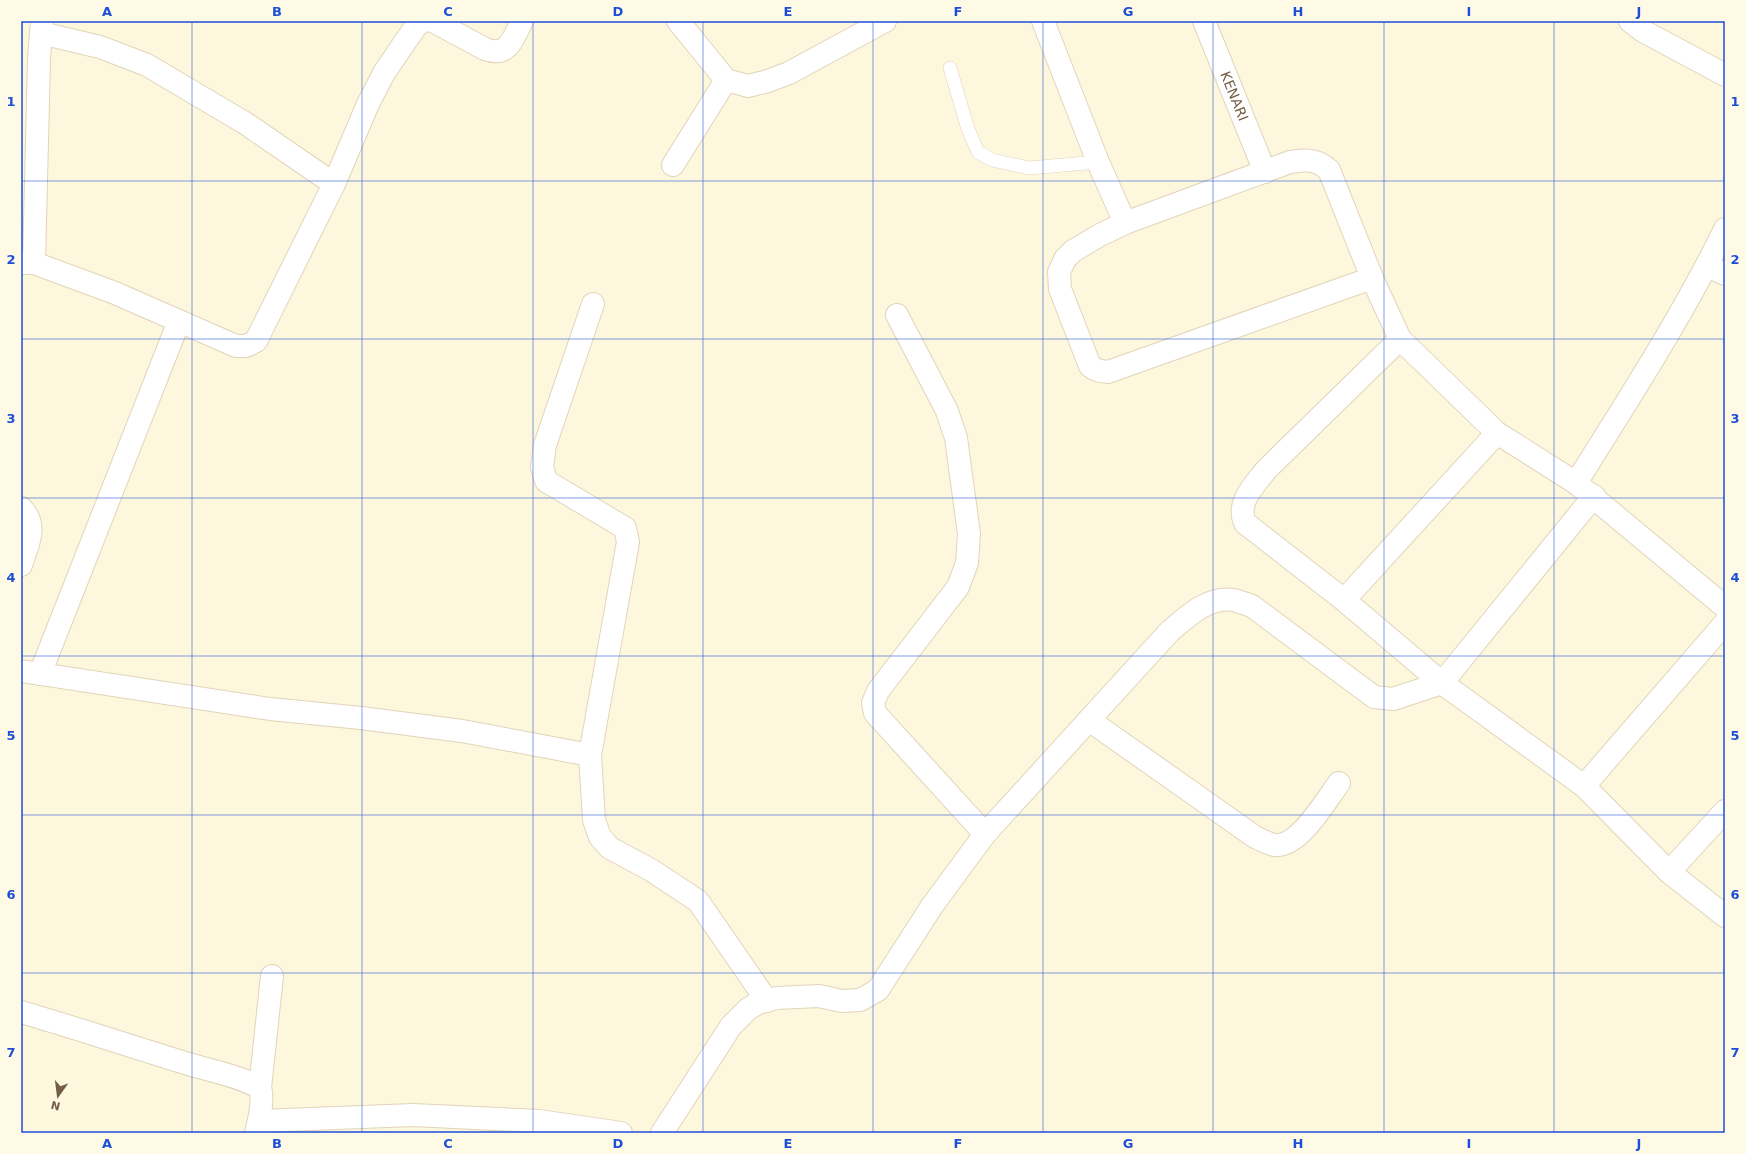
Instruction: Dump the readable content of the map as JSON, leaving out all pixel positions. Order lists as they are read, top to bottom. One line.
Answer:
{"streets":{"street":["KENARI"]},"north":"bottom","grid":{"columns":["A","B","C","D","E","F","G","H","I","J"],"rows":["1","2","3","4","5","6","7"]}}
